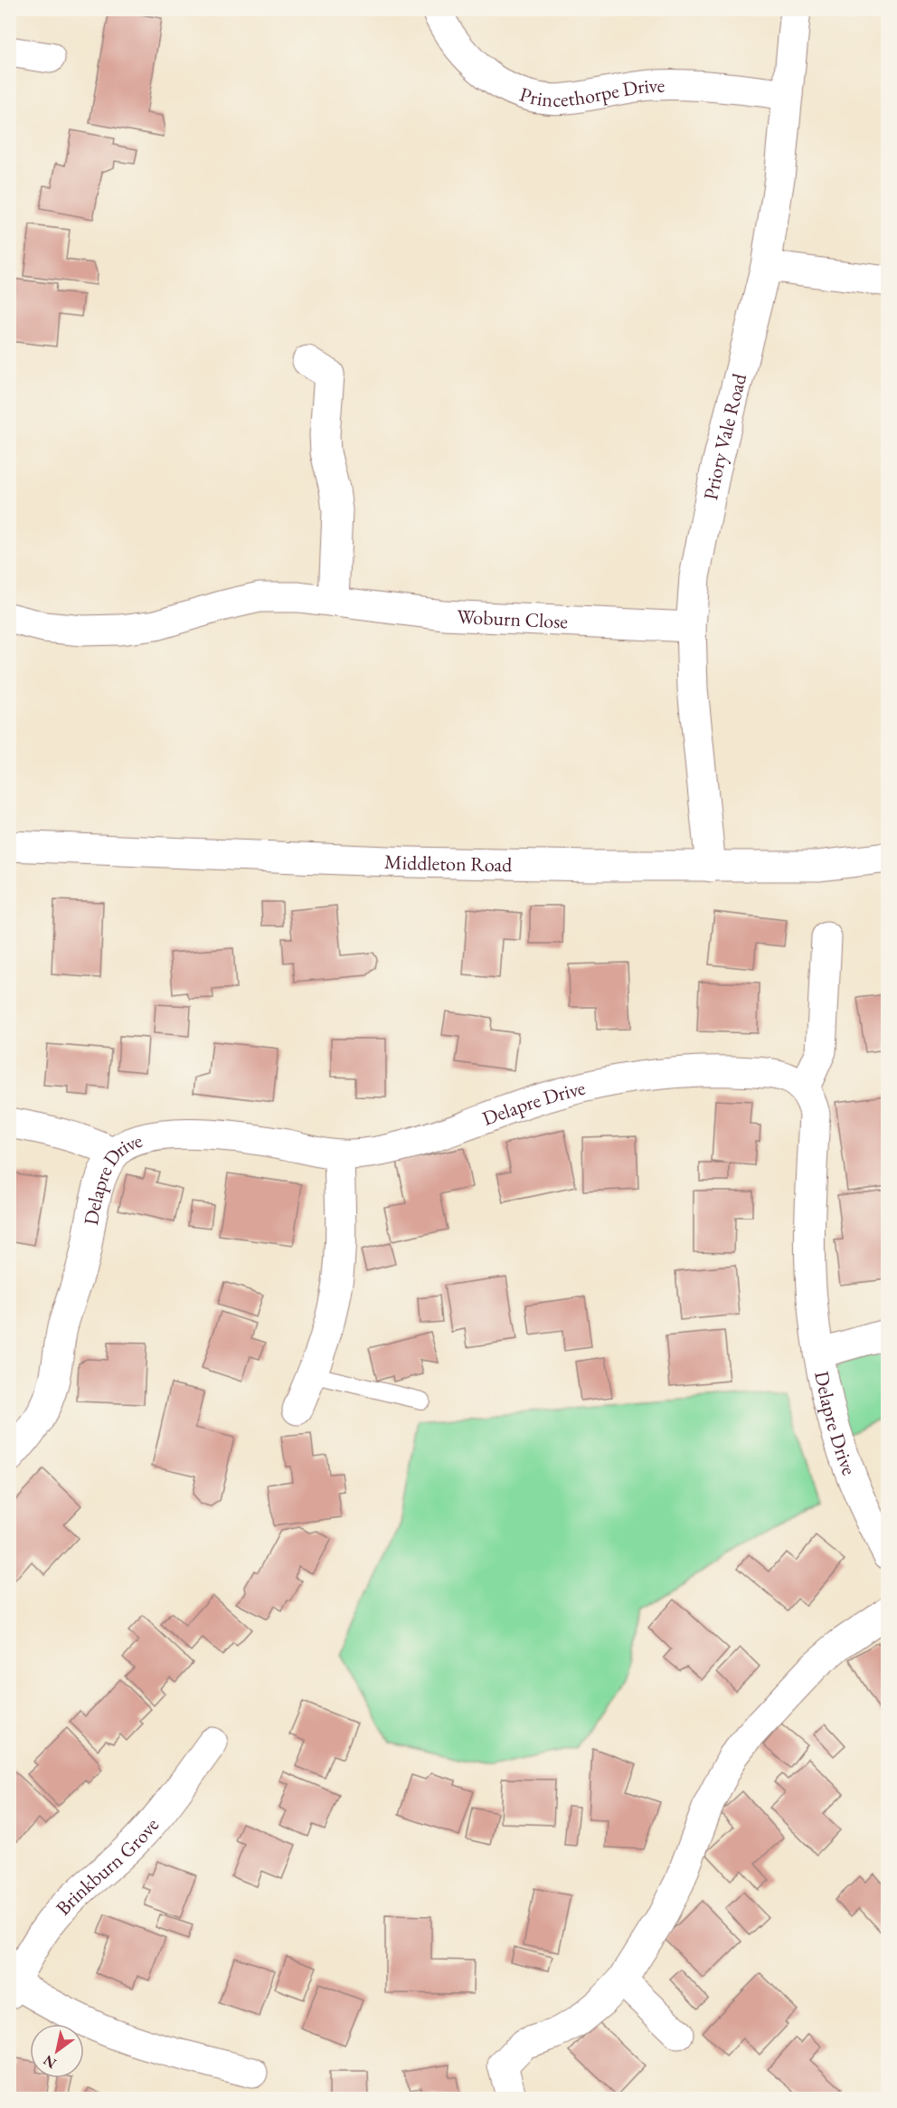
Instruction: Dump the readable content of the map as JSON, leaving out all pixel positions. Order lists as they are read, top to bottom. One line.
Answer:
{"streets":{"street":["Princethorpe Drive","Priory Vale Road","Woburn Close","Middleton Road","Delapre Drive","Brinkburn Grove"]},"crossings":[["Princethorpe Drive","Priory Vale Road"],["Priory Vale Road","Woburn Close"],["Priory Vale Road","Middleton Road"]],"north":"bottom left"}
